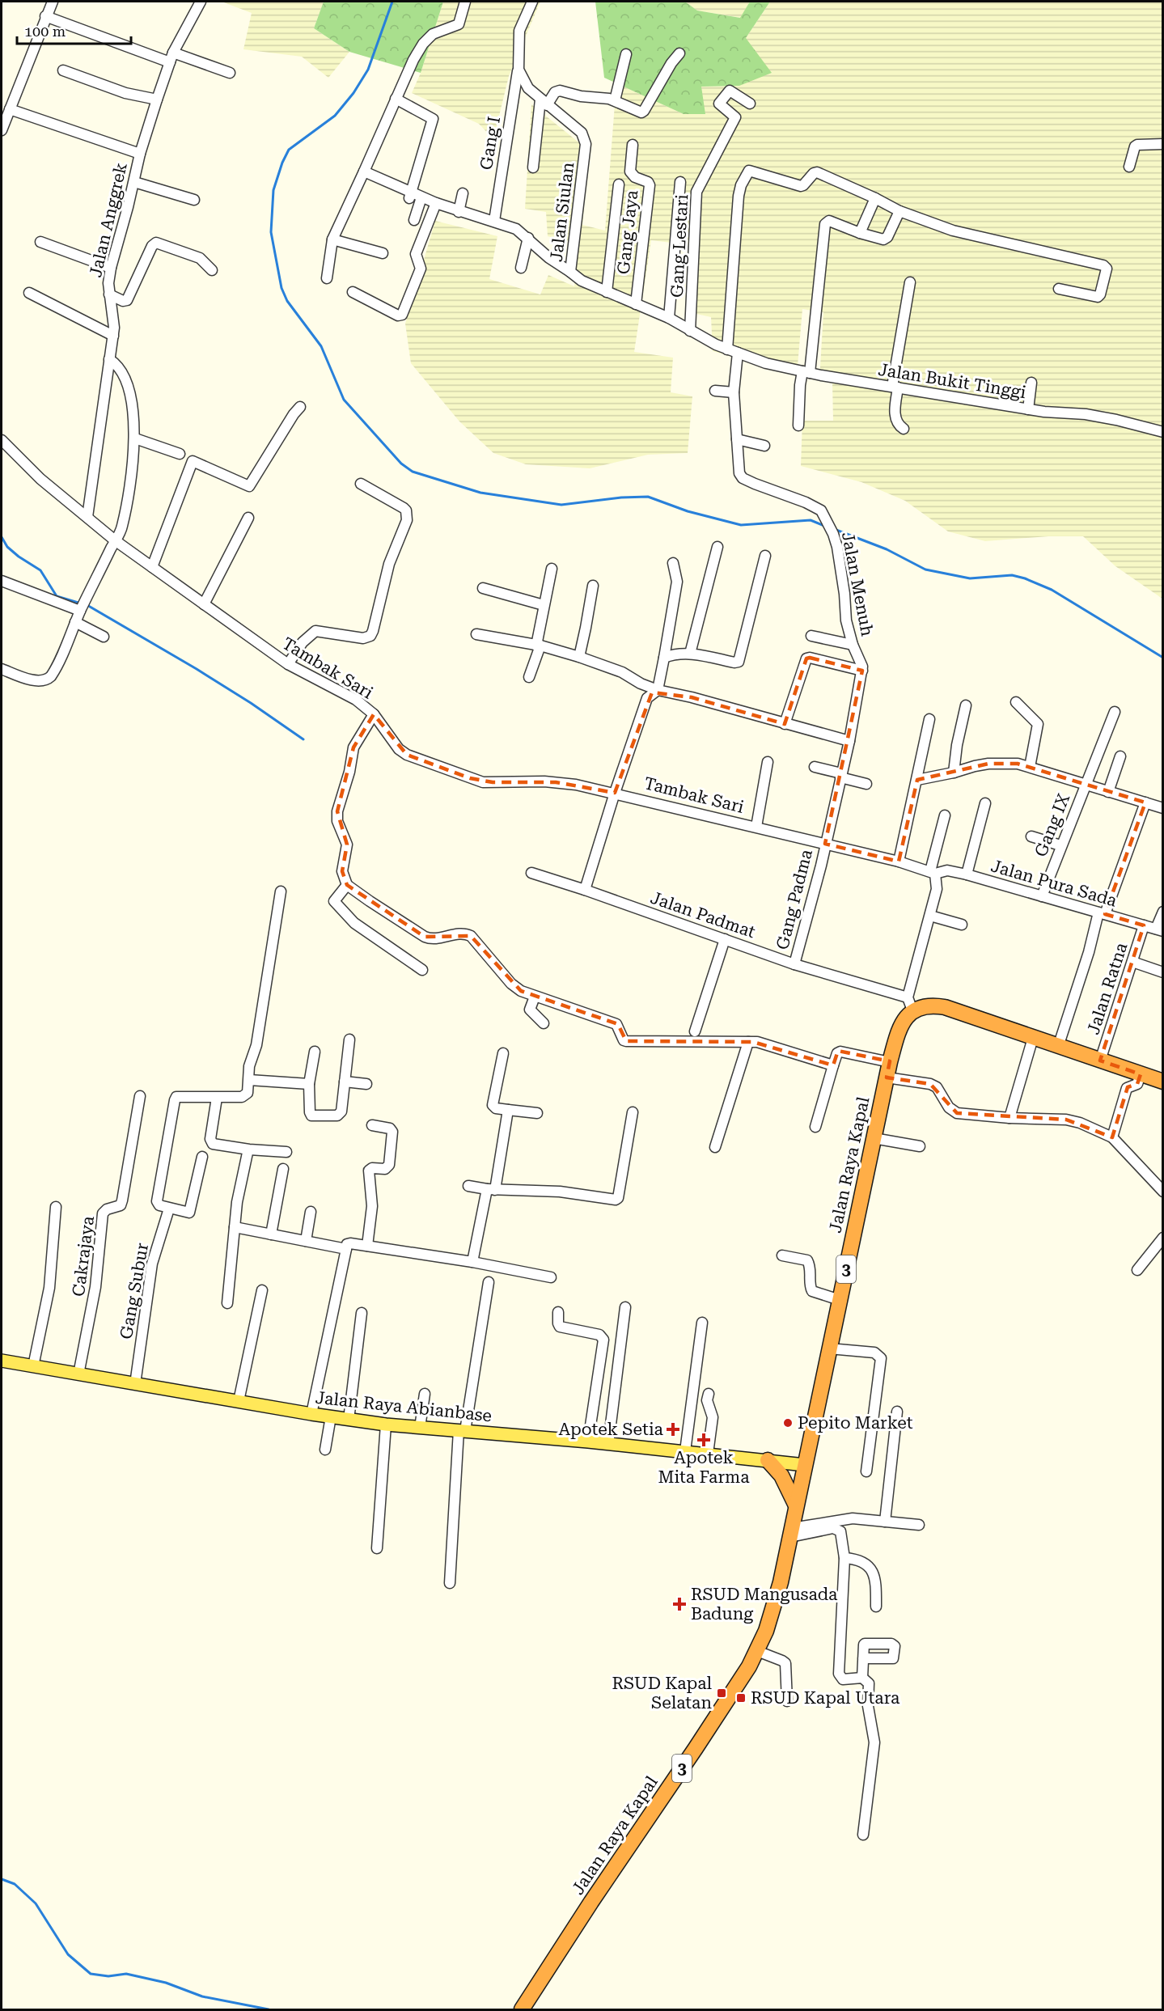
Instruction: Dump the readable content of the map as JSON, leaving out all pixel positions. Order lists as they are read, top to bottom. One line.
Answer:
{"streets":{"highway":["Jalan Raya Kapal","3"],"main road":["Jalan Raya Abianbase"],"street":["Gang I","Jalan Siulan","Jalan Anggrek","Gang Jaya","Gang Lestari","Jalan Bukit Tinggi","Jalan Menuh","Tambak Sari","Gang IX","Jalan Pura Sada","Gang Padma","Jalan Padmat","Jalan Ratna","Cakrajaya","Gang Subur"]},"crossings":[["Gang I","Jalan Siulan"],["Jalan Siulan","Gang Jaya"],["Jalan Siulan","Gang Lestari"],["Jalan Siulan","Jalan Bukit Tinggi"],["Jalan Siulan","Jalan Menuh"],["Jalan Anggrek","Tambak Sari"],["Jalan Bukit Tinggi","Jalan Menuh"],["Tambak Sari","Jalan Pura Sada"],["Tambak Sari","Gang Padma"],["Gang IX","Jalan Pura Sada"],["Jalan Pura Sada","Jalan Ratna"],["Gang Padma","Jalan Padmat"],["Jalan Padmat","Jalan Raya Kapal"],["Jalan Raya Kapal","Jalan Raya Abianbase"],["Cakrajaya","Jalan Raya Abianbase"],["Gang Subur","Jalan Raya Abianbase"]],"places":{"other":["Pepito Market"],"health":["Apotek Setia","Apotek Mita Farma","RSUD Mangusada Badung"],"transit":["RSUD Kapal Selatan","RSUD Kapal Utara"]},"scale_bar":"100 m"}
